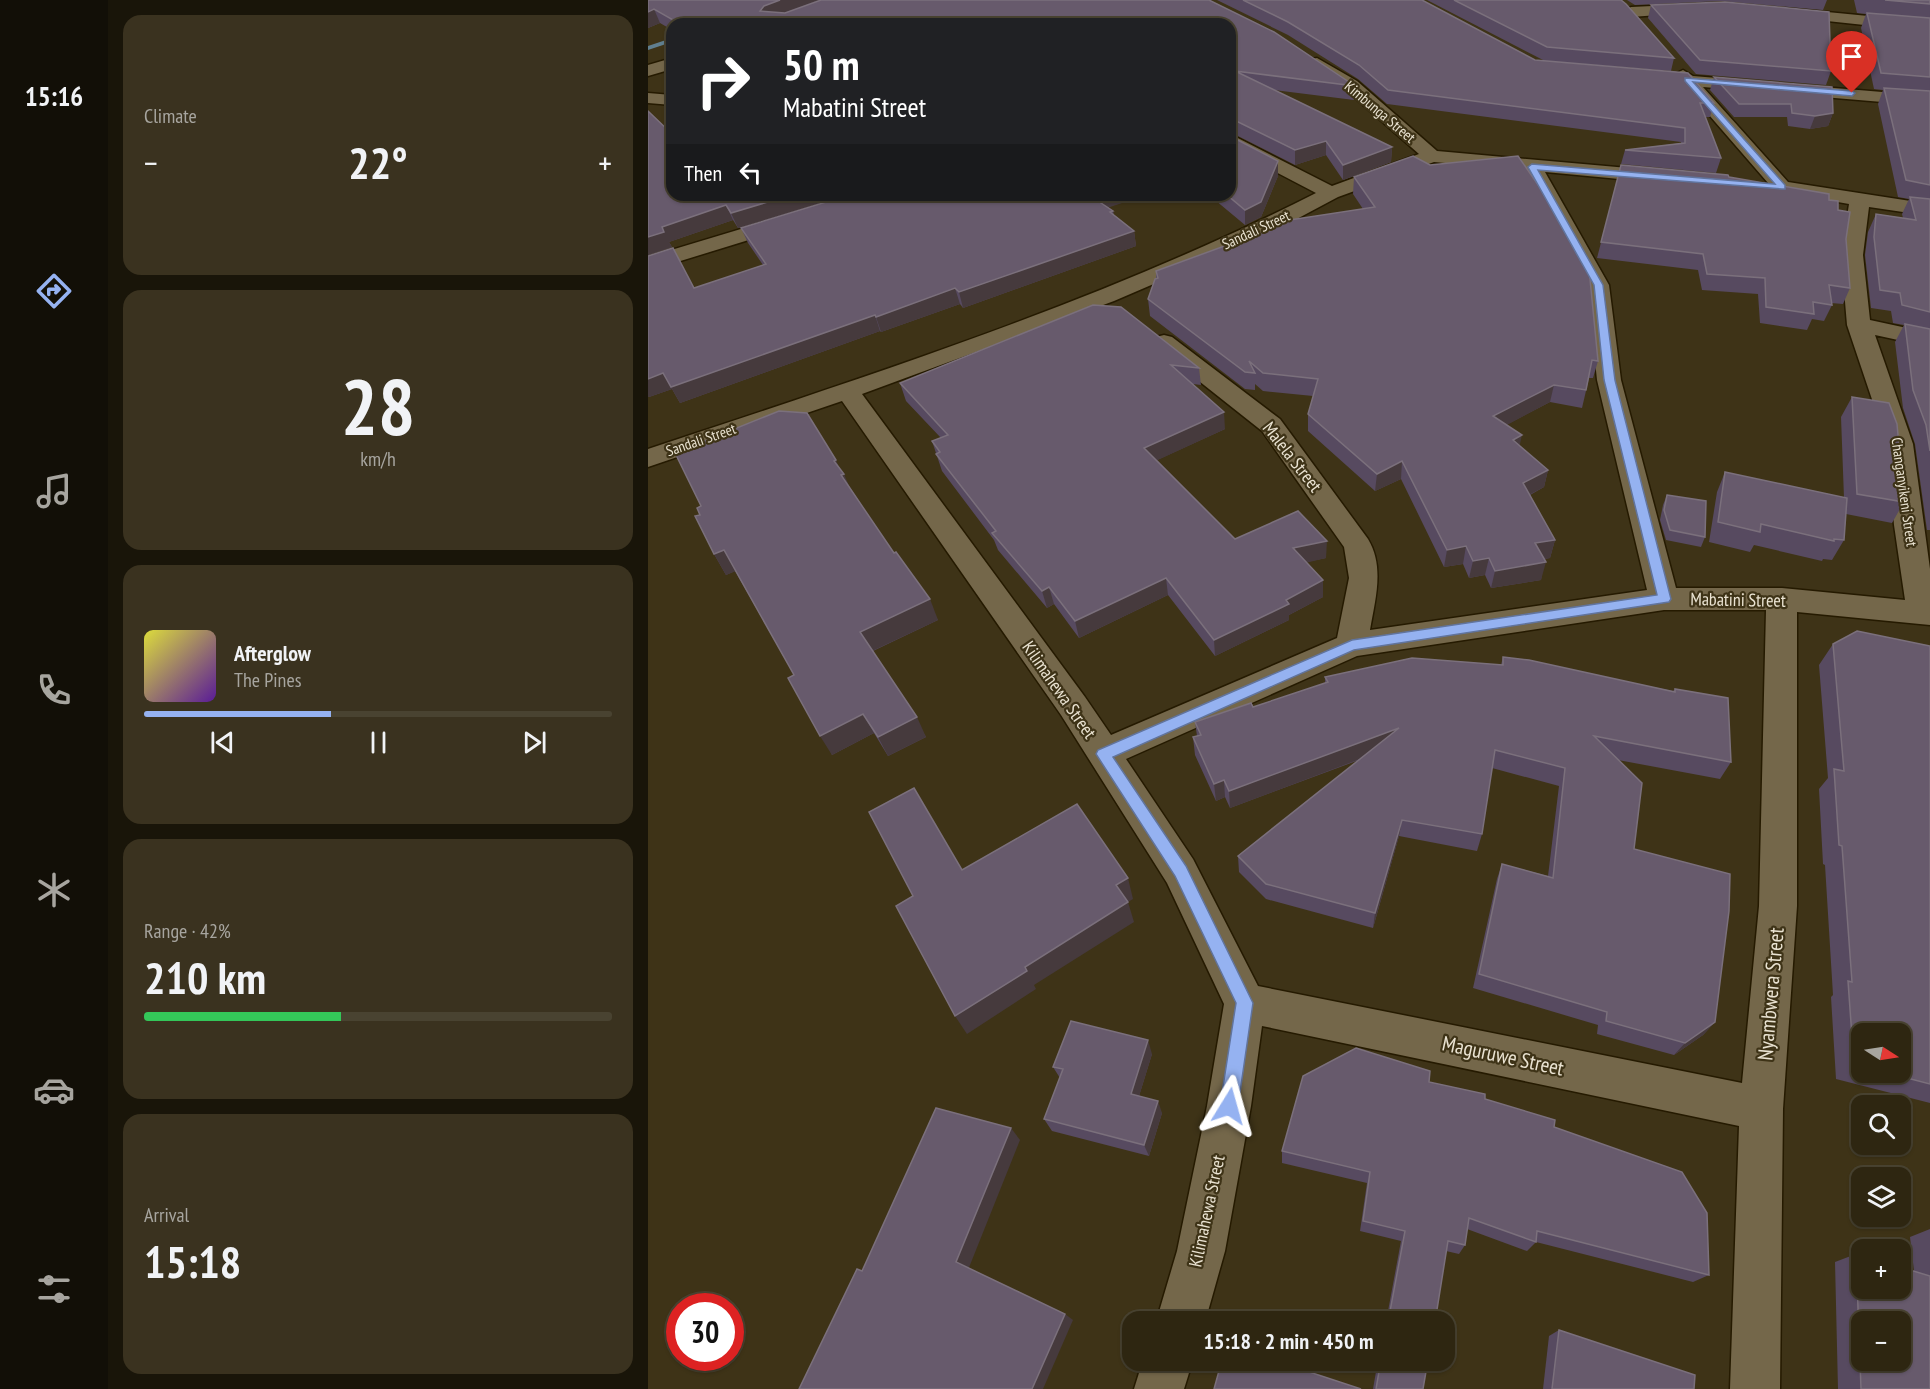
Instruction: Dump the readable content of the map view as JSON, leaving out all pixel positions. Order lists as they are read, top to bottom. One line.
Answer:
{"streets":{"street":["Kimbunga Street","Sandali Street","Malela Street","Changanyikeni Street","Mabatini Street","Kilimahewa Street","Nyambwera Street","Maguruwe Street"]},"crossings":[["Kimbunga Street","Sandali Street"],["Sandali Street","Malela Street"],["Sandali Street","Kilimahewa Street"],["Malela Street","Mabatini Street"],["Changanyikeni Street","Mabatini Street"],["Mabatini Street","Kilimahewa Street"],["Mabatini Street","Nyambwera Street"],["Kilimahewa Street","Maguruwe Street"],["Nyambwera Street","Maguruwe Street"]],"north":"right","page":{"tabs":"15:16","tile":["Climate",["28","km/h"],["Range · 42%","210 km"],["Arrival","15:18"]],"turn":["50 m","Mabatini Street"],"heat":["−","22°","+"],"then":"Then","song":["Afterglow","The Pines"],"map_buttons":["+","−"],"limit":"30","trip":"15:18 · 2 min · 450 m"}}
